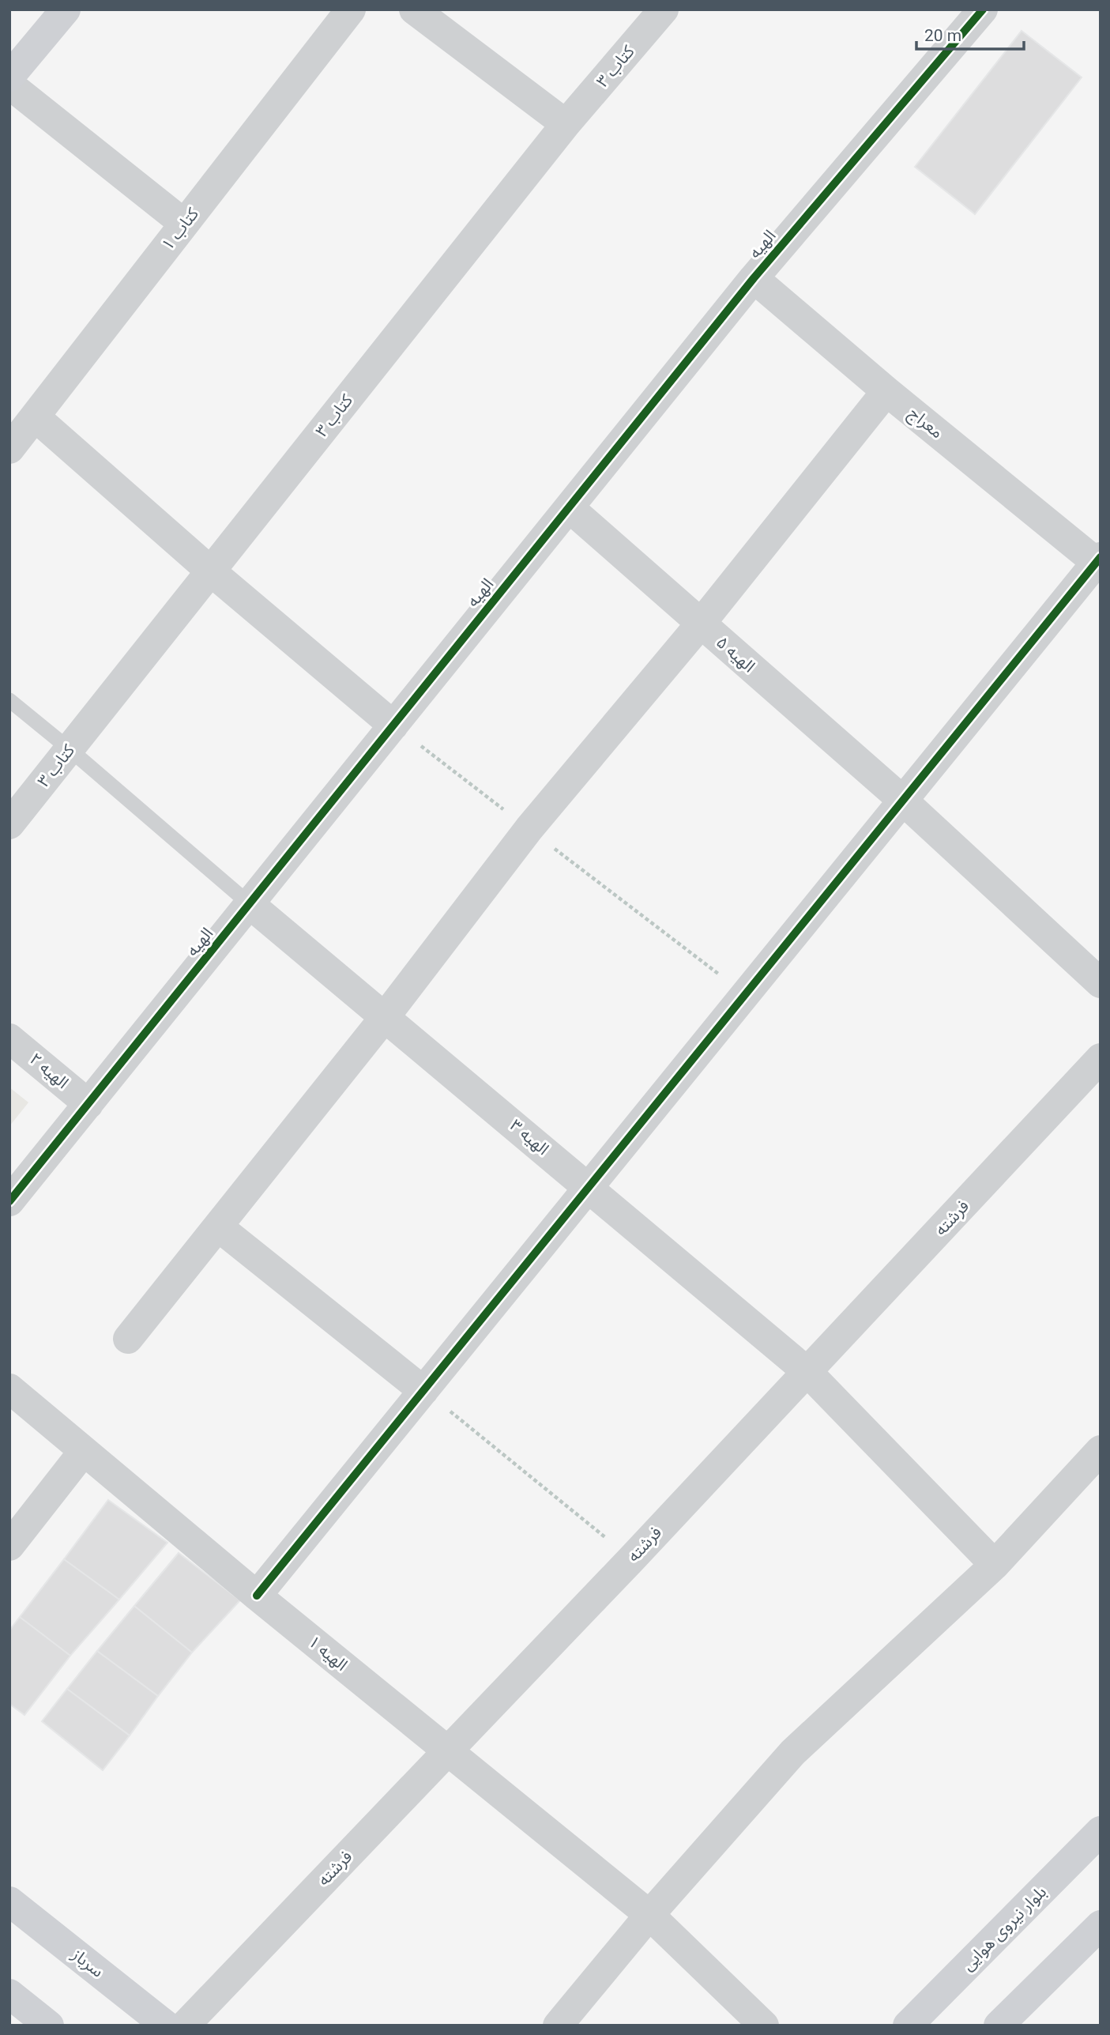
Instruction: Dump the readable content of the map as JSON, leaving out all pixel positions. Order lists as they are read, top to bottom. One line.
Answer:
{"streets":{"street":["کتاب ۳","کتاب ۱","الهیه","معراج","الهیه ۵","الهیه ۲","الهیه ۳","فرشته","الهیه ۱","بلوار نیروی هوایی","سرباز"]},"crossings":[["الهیه","معراج"],["الهیه","الهیه ۵"],["الهیه","الهیه ۲"],["الهیه","الهیه ۳"],["الهیه ۳","فرشته"],["فرشته","الهیه ۱"]],"scale_bar":"20 m"}
